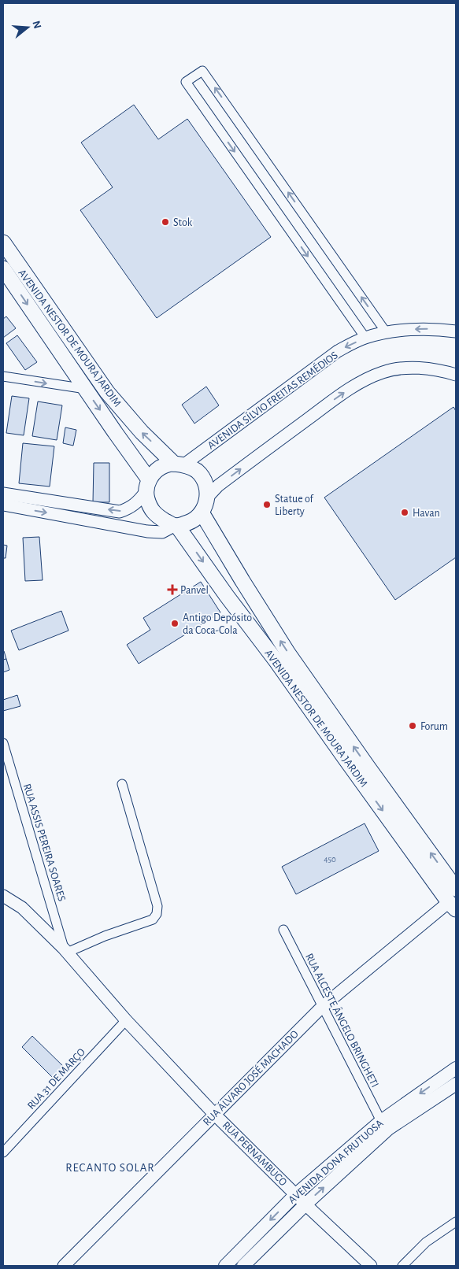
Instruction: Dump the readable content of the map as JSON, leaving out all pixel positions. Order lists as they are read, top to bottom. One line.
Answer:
{"streets":{"main road":["AVENIDA NESTOR DE MOURA JARDIM","AVENIDA DONA FRUTUOSA"],"street":["AVENIDA SÍLVIO FREITAS REMÉDIOS","RUA ASSIS PEREIRA SOARES","RUA ALCESTE ÂNGELO BRINGHETI","RUA ÁLVARO JOSÉ MACHADO","RUA 31 DE MARÇO","RUA PERNAMBUCO"]},"crossings":[["AVENIDA NESTOR DE MOURA JARDIM","AVENIDA SÍLVIO FREITAS REMÉDIOS"],["AVENIDA NESTOR DE MOURA JARDIM","RUA ÁLVARO JOSÉ MACHADO"],["RUA ASSIS PEREIRA SOARES","RUA PERNAMBUCO"],["RUA ALCESTE ÂNGELO BRINGHETI","RUA ÁLVARO JOSÉ MACHADO"],["RUA ALCESTE ÂNGELO BRINGHETI","AVENIDA DONA FRUTUOSA"],["RUA ÁLVARO JOSÉ MACHADO","RUA PERNAMBUCO"],["RUA 31 DE MARÇO","RUA PERNAMBUCO"],["RUA PERNAMBUCO","AVENIDA DONA FRUTUOSA"]],"districts":["RECANTO SOLAR"],"places":{"other":["Stok","Statue of Liberty","Havan","Antigo Depósito da Coca-Cola","Forum"],"health":["Panvel"]},"house_numbers":["450"],"north":"right"}
